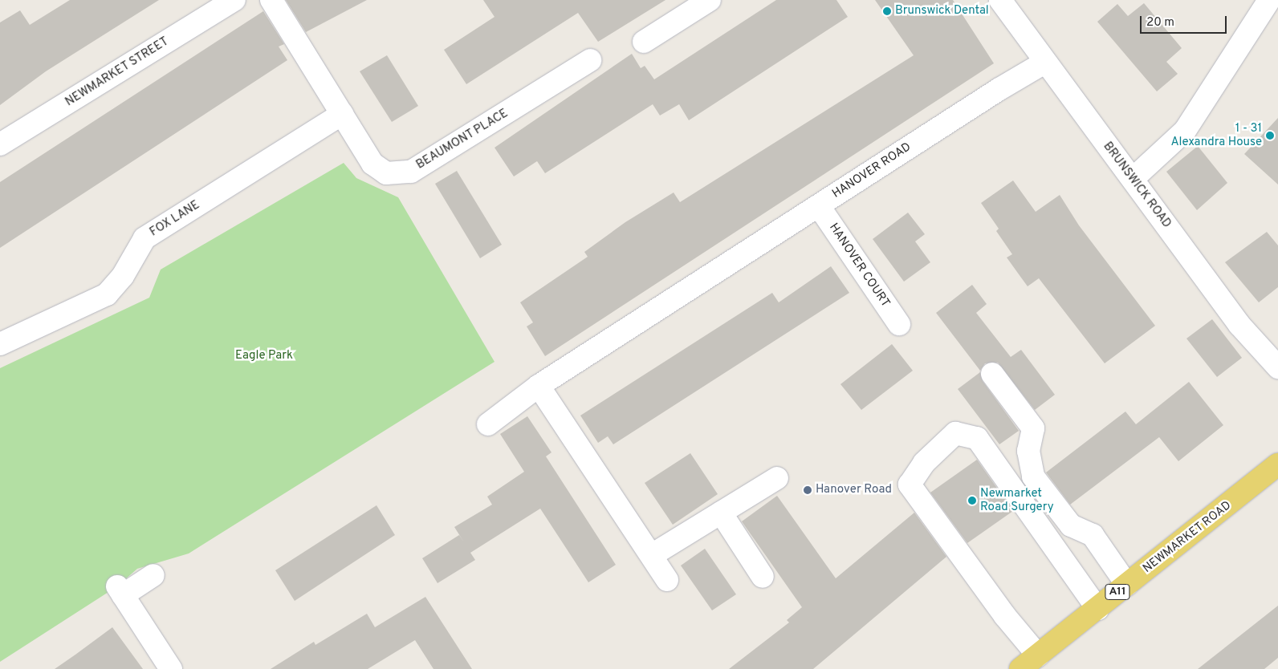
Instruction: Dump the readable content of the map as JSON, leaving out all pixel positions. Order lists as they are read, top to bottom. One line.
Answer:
{"streets":{"main road":["NEWMARKET ROAD","A11"],"street":["NEWMARKET STREET","BEAUMONT PLACE","HANOVER ROAD","BRUNSWICK ROAD","FOX LANE","HANOVER COURT"]},"crossings":[["BEAUMONT PLACE","FOX LANE"],["HANOVER ROAD","BRUNSWICK ROAD"],["HANOVER ROAD","HANOVER COURT"]],"parks":["Eagle Park"],"places":["Brunswick Dental","1 - 31 Alexandra House","Hanover Road","Newmarket Road Surgery"],"scale_bar":"20 m"}
